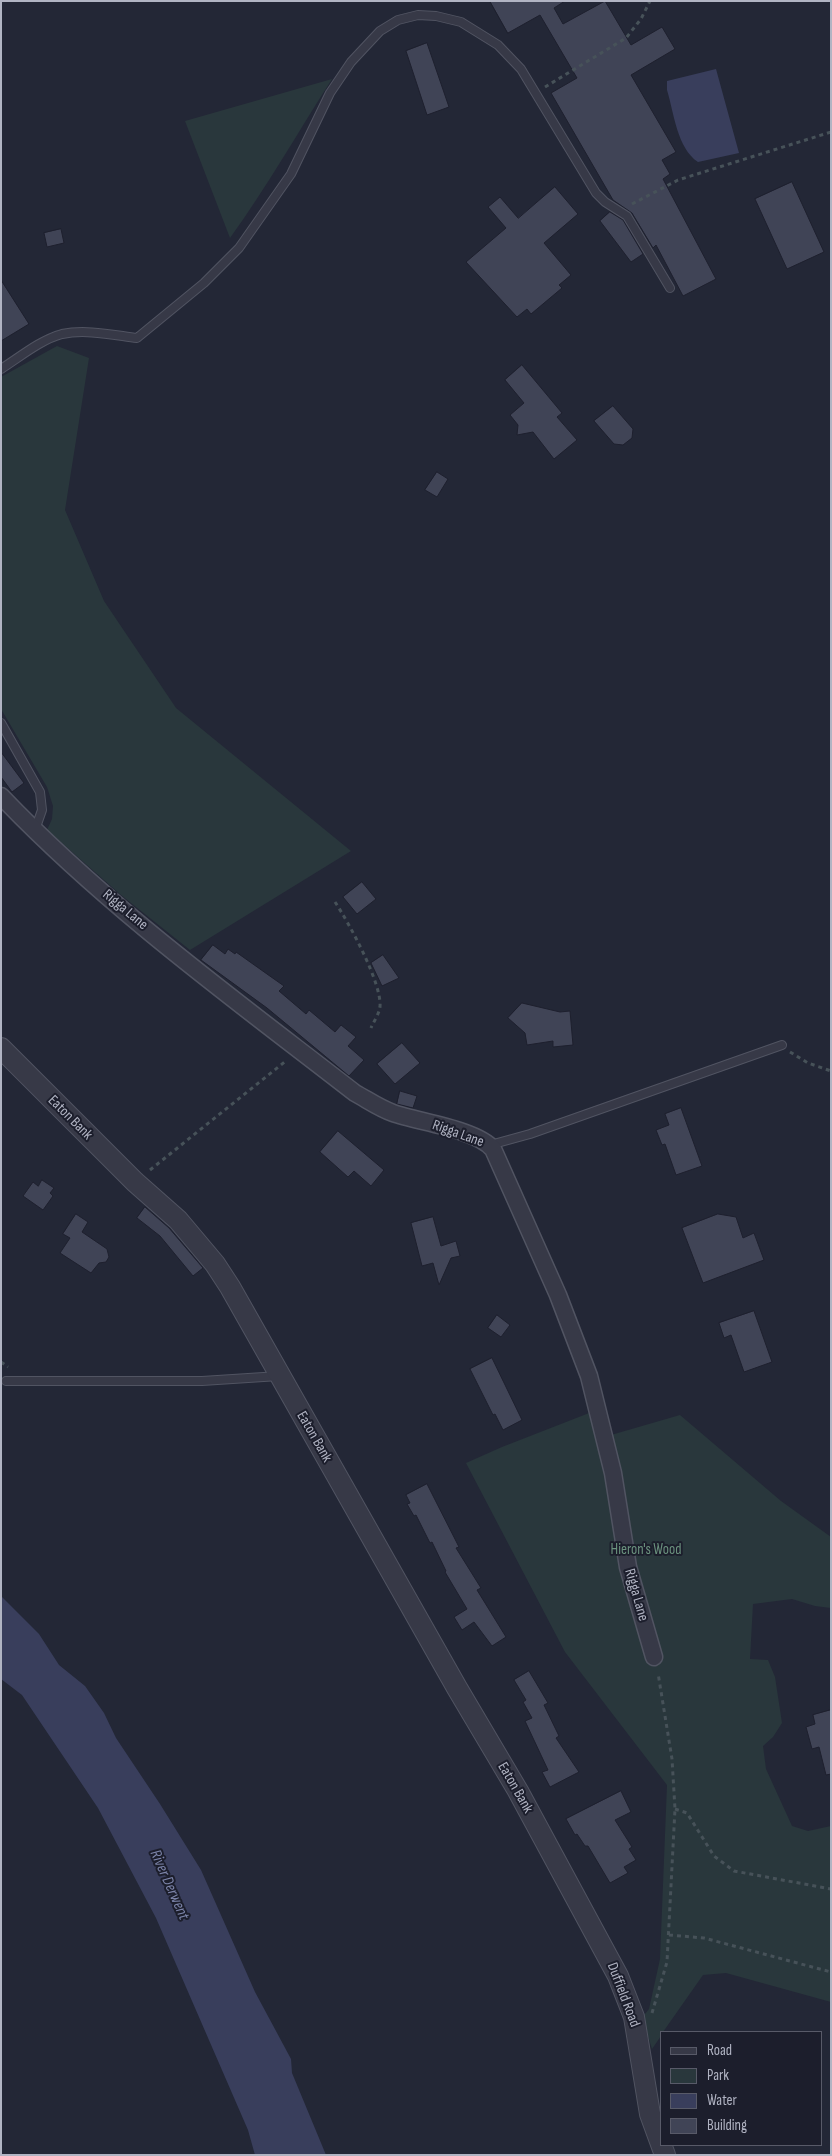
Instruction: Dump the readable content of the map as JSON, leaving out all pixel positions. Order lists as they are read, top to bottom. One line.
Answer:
{"streets":{"street":["Rigga Lane","Eaton Bank","Duffield Road"]},"crossings":[["Eaton Bank","Duffield Road"]],"water":["River Derwent"],"parks":["Hieron's Wood"],"legend":["Road","Park","Water","Building"]}
